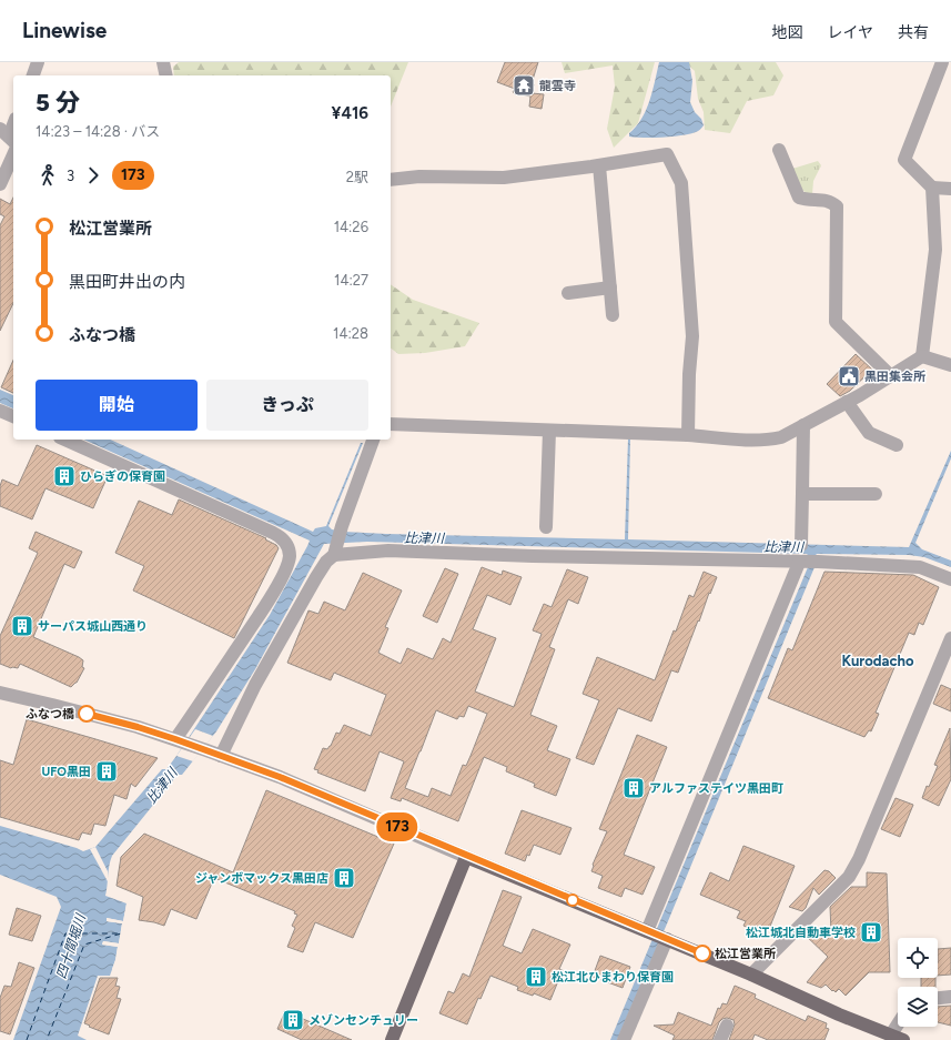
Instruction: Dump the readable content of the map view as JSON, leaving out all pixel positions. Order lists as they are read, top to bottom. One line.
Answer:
{"districts":["Kurodacho"],"water":["比津川","四十間堀川"],"places":{"temple":["龍雲寺"],"public building":["黒田集会所"],"building":["ひらぎの保育園","サーパス城山西通り","UFO黒田","アルファステイツ黒田町","ジャンボマックス黒田店","松江城北自動車学校","松江北ひまわり保育園","メゾンセンチュリー"],"other":["ふなつ橋","松江営業所"]},"lines":["bus line 173"],"page":{"header":"Linewise","nav":["地図","レイヤ","共有"],"on_map":"173","heading":["5 分","14:23 – 14:28 · バス","¥416"],"legs":["3","173","2駅"],"list":[{"name":"松江営業所","value":"14:26"},{"name":"黒田町井出の内","value":"14:27"},{"name":"ふなつ橋","value":"14:28"}],"buttons":["開始","きっぷ"]}}
